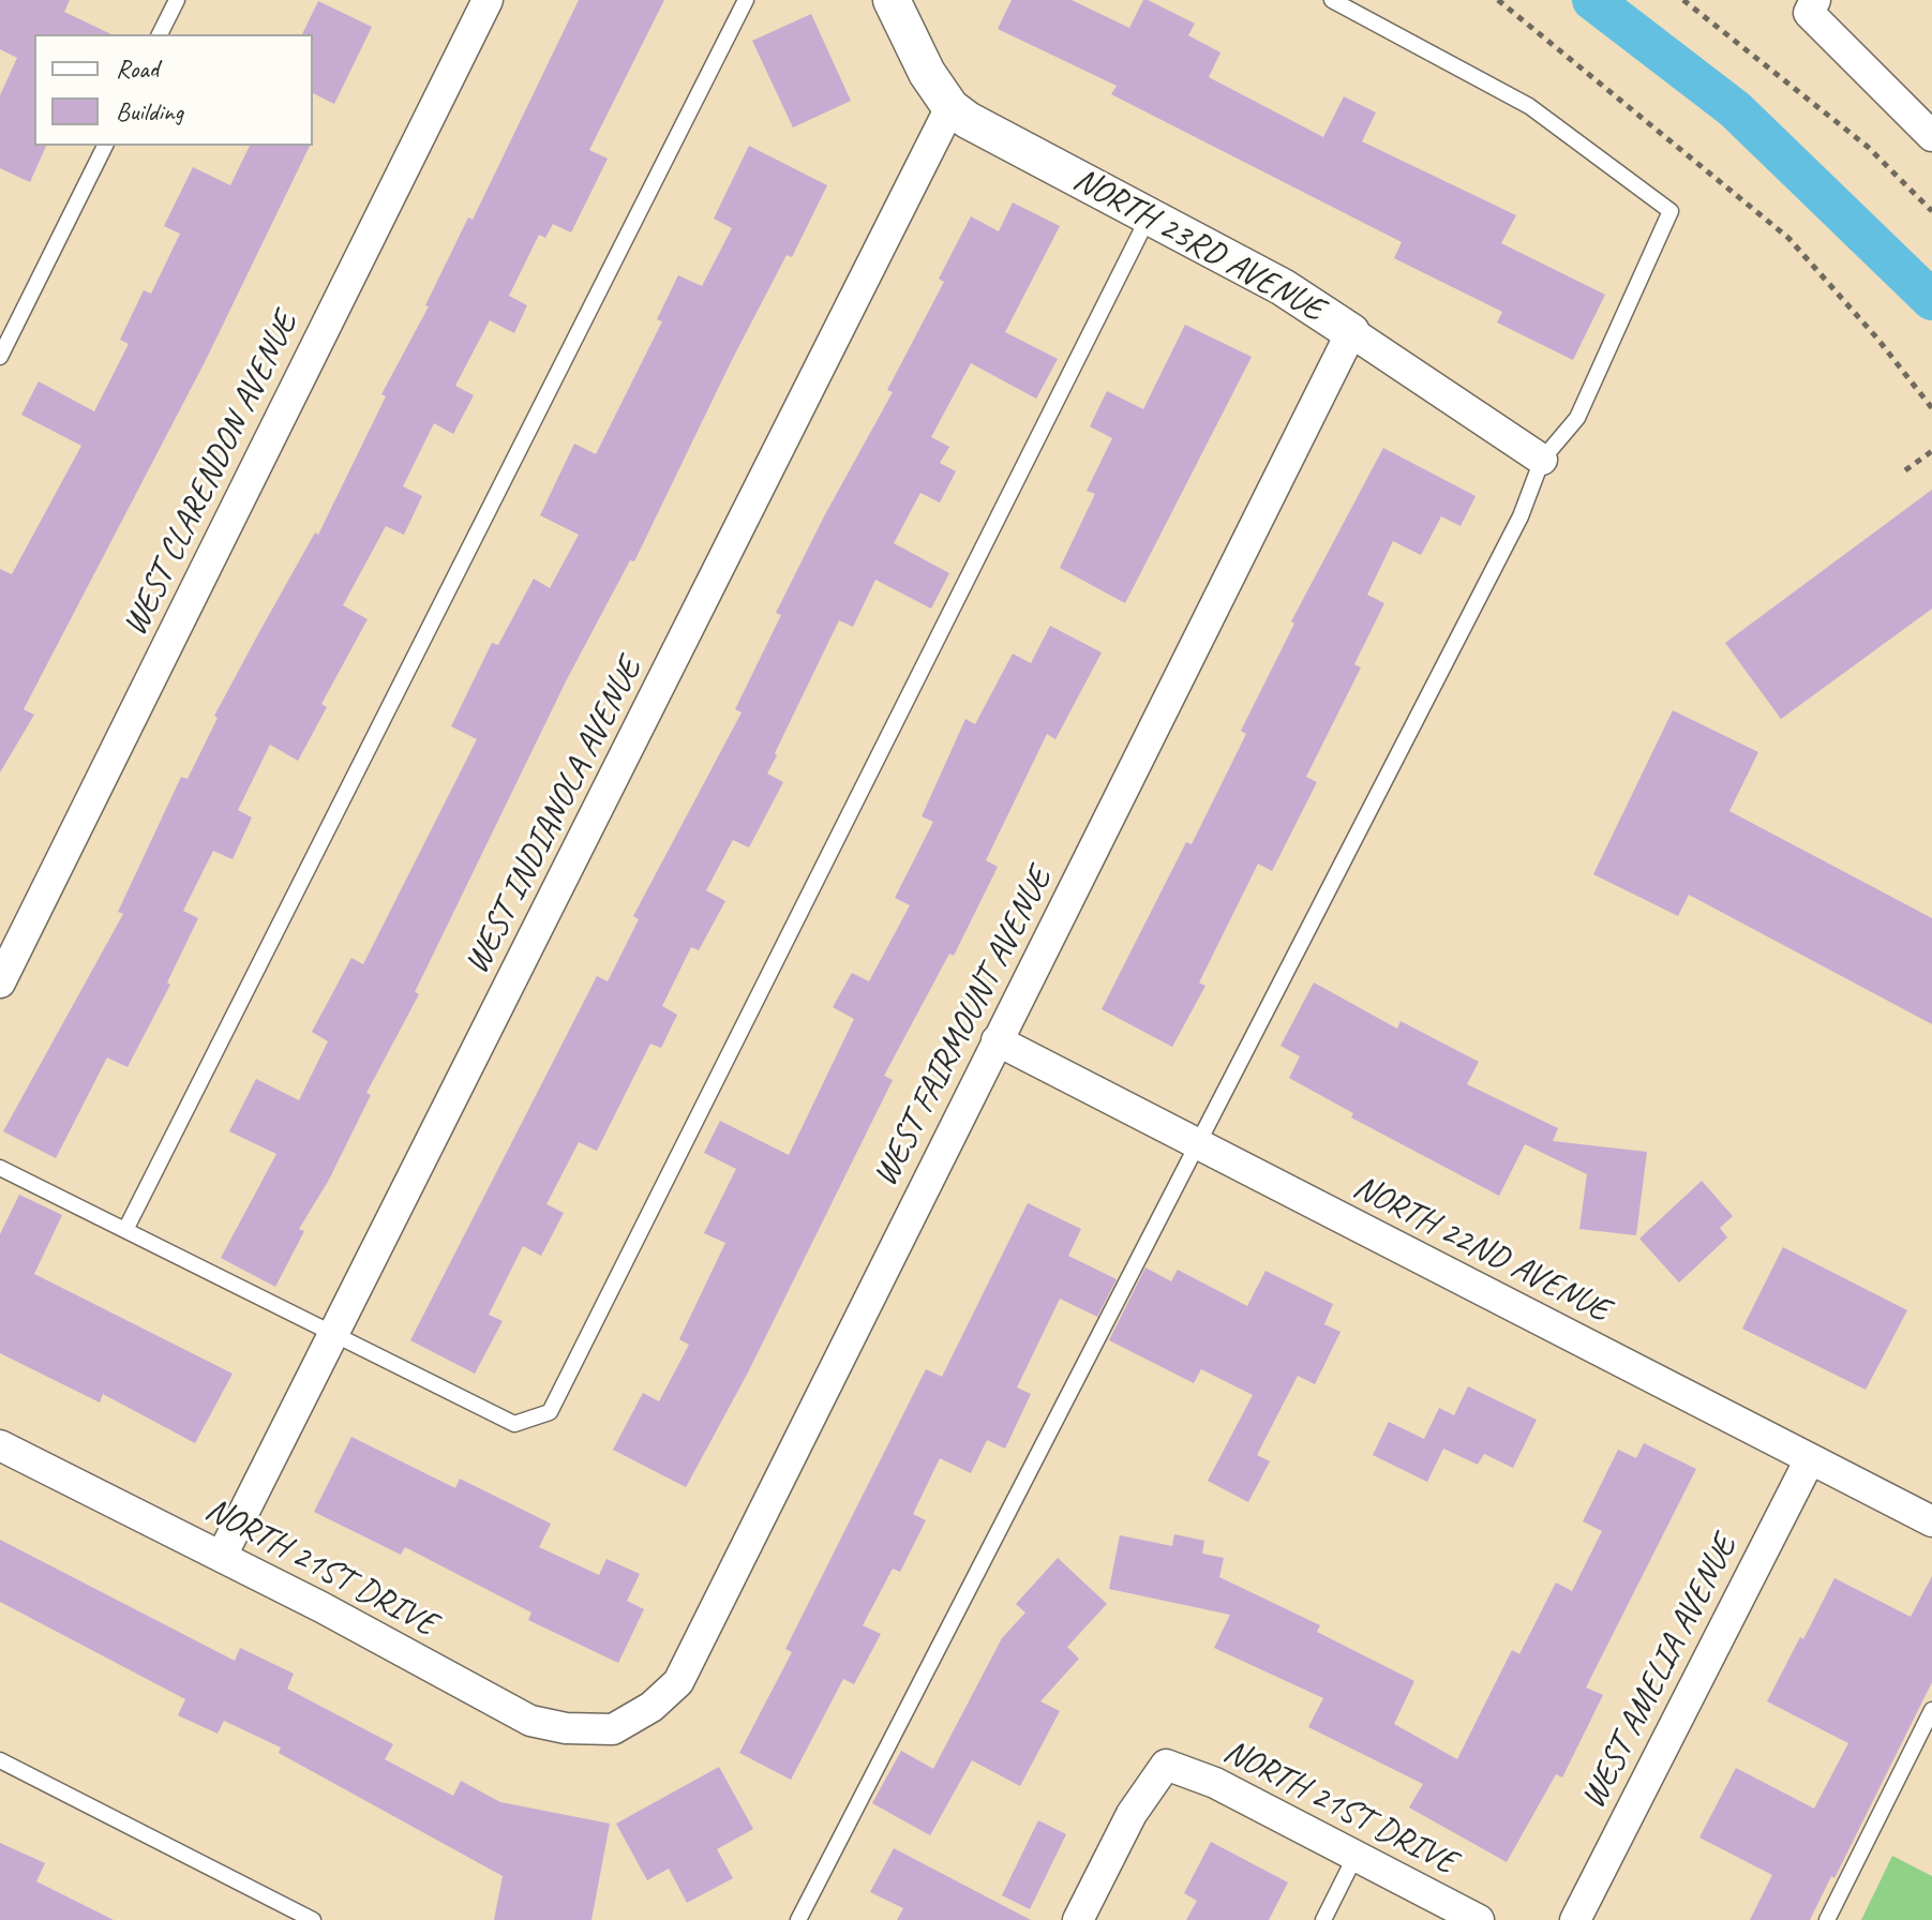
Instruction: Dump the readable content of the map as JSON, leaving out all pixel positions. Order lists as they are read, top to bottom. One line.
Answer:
{"streets":{"street":["NORTH 23RD AVENUE","WEST CLARENDON AVENUE","WEST INDIANOLA AVENUE","WEST FAIRMOUNT AVENUE","NORTH 22ND AVENUE","NORTH 21ST DRIVE","WEST AMELIA AVENUE"]},"crossings":[["NORTH 23RD AVENUE","WEST INDIANOLA AVENUE"],["NORTH 23RD AVENUE","WEST FAIRMOUNT AVENUE"],["WEST INDIANOLA AVENUE","NORTH 21ST DRIVE"],["WEST FAIRMOUNT AVENUE","NORTH 22ND AVENUE"],["WEST FAIRMOUNT AVENUE","NORTH 21ST DRIVE"],["NORTH 22ND AVENUE","WEST AMELIA AVENUE"]],"legend":["Road","Building"]}
